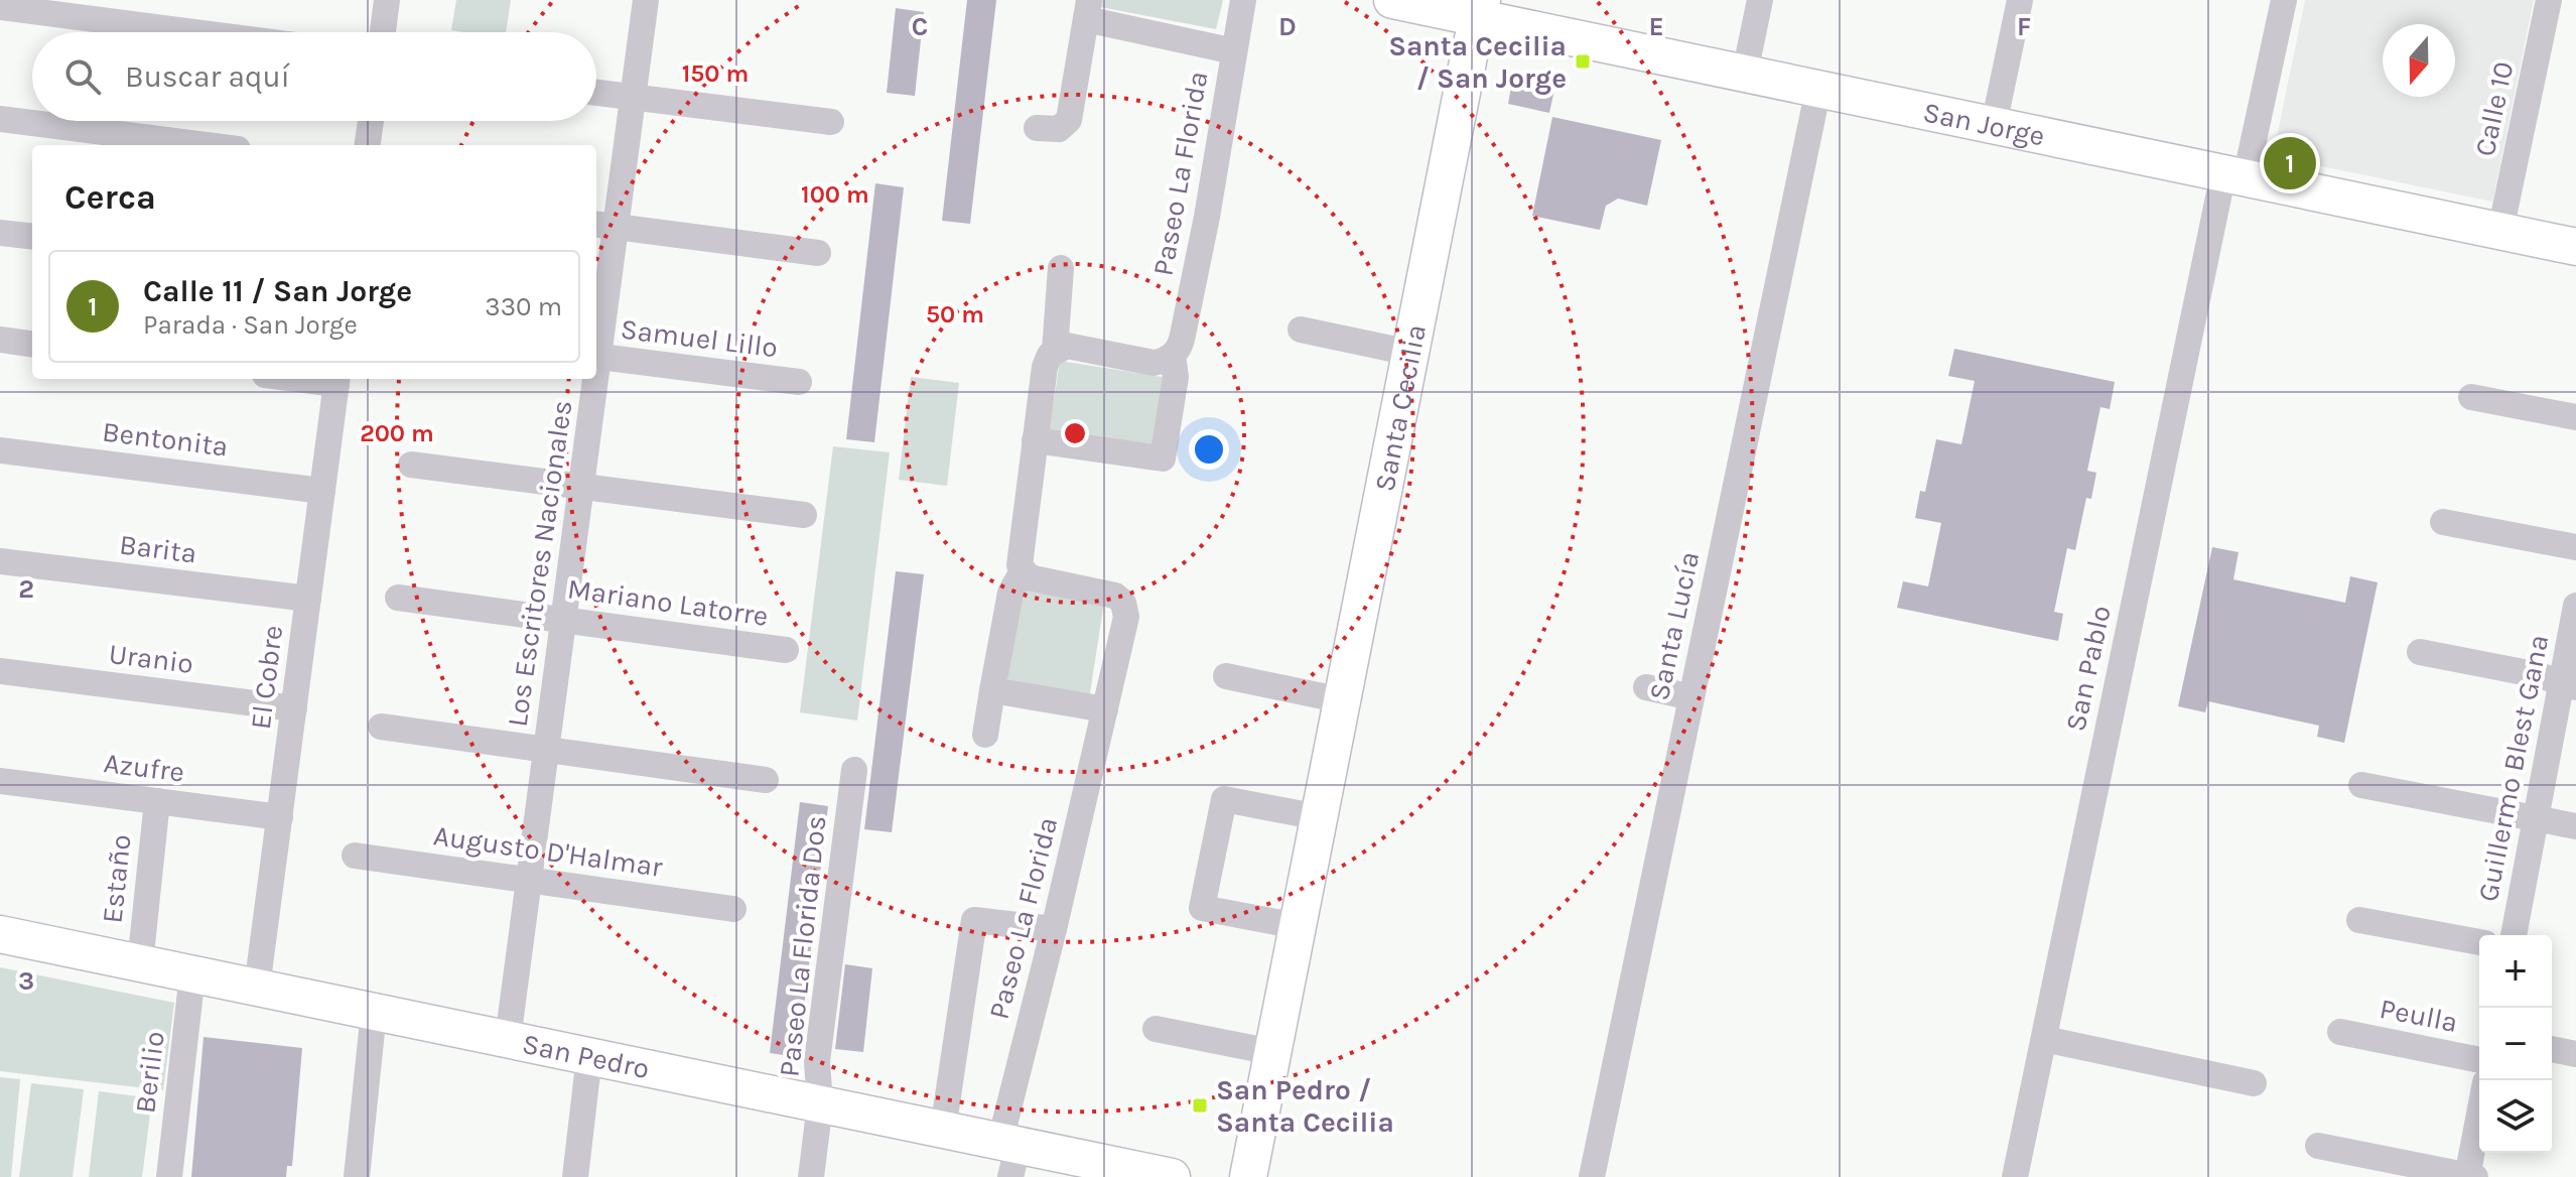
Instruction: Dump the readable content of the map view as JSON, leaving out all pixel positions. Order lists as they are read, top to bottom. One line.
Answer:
{"streets":{"street":["Calle 10","San Jorge","Paseo La Florida","Samuel Lillo","Santa Cecilia","Bentonita","Barita","Los Escritores Nacionales","Mariano Latorre","Santa Lucía","Uranio","San Pablo","El Cobre","Azufre","Guillermo Blest Gana","Augusto D'Halmar","Estaño","Paseo La Florida Dos","Peulla","San Pedro","Berilio"]},"crossings":[["Calle 10","San Jorge"],["San Jorge","Santa Cecilia"],["San Jorge","Santa Lucía"],["San Jorge","San Pablo"],["Paseo La Florida","San Pedro"],["Bentonita","El Cobre"],["Barita","El Cobre"],["Los Escritores Nacionales","Mariano Latorre"],["Los Escritores Nacionales","Augusto D'Halmar"],["Los Escritores Nacionales","San Pedro"],["Uranio","El Cobre"],["El Cobre","Azufre"],["El Cobre","San Pedro"],["Azufre","Estaño"],["Estaño","San Pedro"],["Paseo La Florida Dos","San Pedro"],["San Pedro","Berilio"]],"places":{"transit":["Santa Cecilia / San Jorge","San Pedro / Santa Cecilia"]},"north":"bottom","page":{"search":"Buscar aquí","pins":"1","heading":"Cerca","list":[{"mark":"1","name":"Calle 11 / San Jorge","note":"Parada · San Jorge","value":"330 m"}],"map_buttons":["+","−"]},"grid":{"columns":["C","D","E","F"],"rows":["2","3"]},"rings":["150 m","100 m","50 m","200 m"]}
